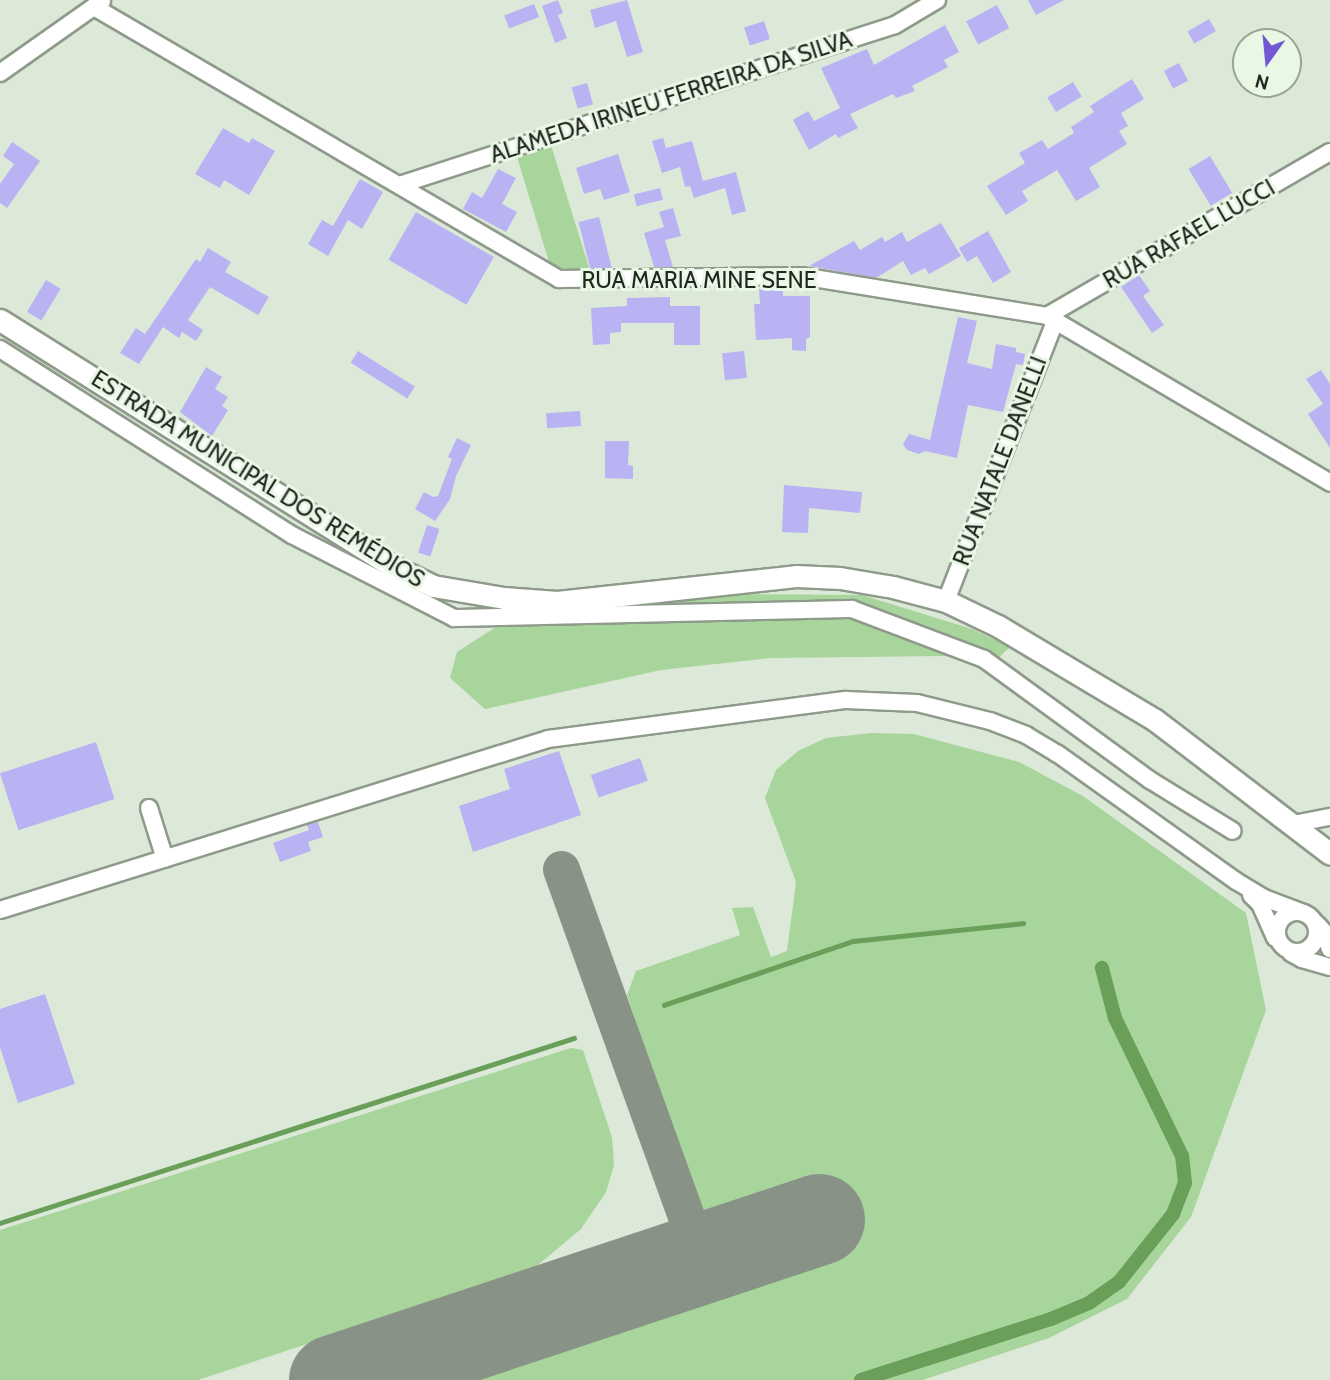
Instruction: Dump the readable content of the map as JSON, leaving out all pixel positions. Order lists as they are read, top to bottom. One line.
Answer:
{"streets":{"main road":["ESTRADA MUNICIPAL DOS REMÉDIOS"],"street":["ALAMEDA IRINEU FERREIRA DA SILVA","RUA RAFAEL LUCCI","RUA MARIA MINE SENE","RUA NATALE DANELLI"]},"crossings":[["ALAMEDA IRINEU FERREIRA DA SILVA","RUA MARIA MINE SENE"],["RUA RAFAEL LUCCI","RUA MARIA MINE SENE"],["RUA RAFAEL LUCCI","RUA NATALE DANELLI"],["RUA MARIA MINE SENE","RUA NATALE DANELLI"],["RUA NATALE DANELLI","ESTRADA MUNICIPAL DOS REMÉDIOS"]],"north":"bottom"}
